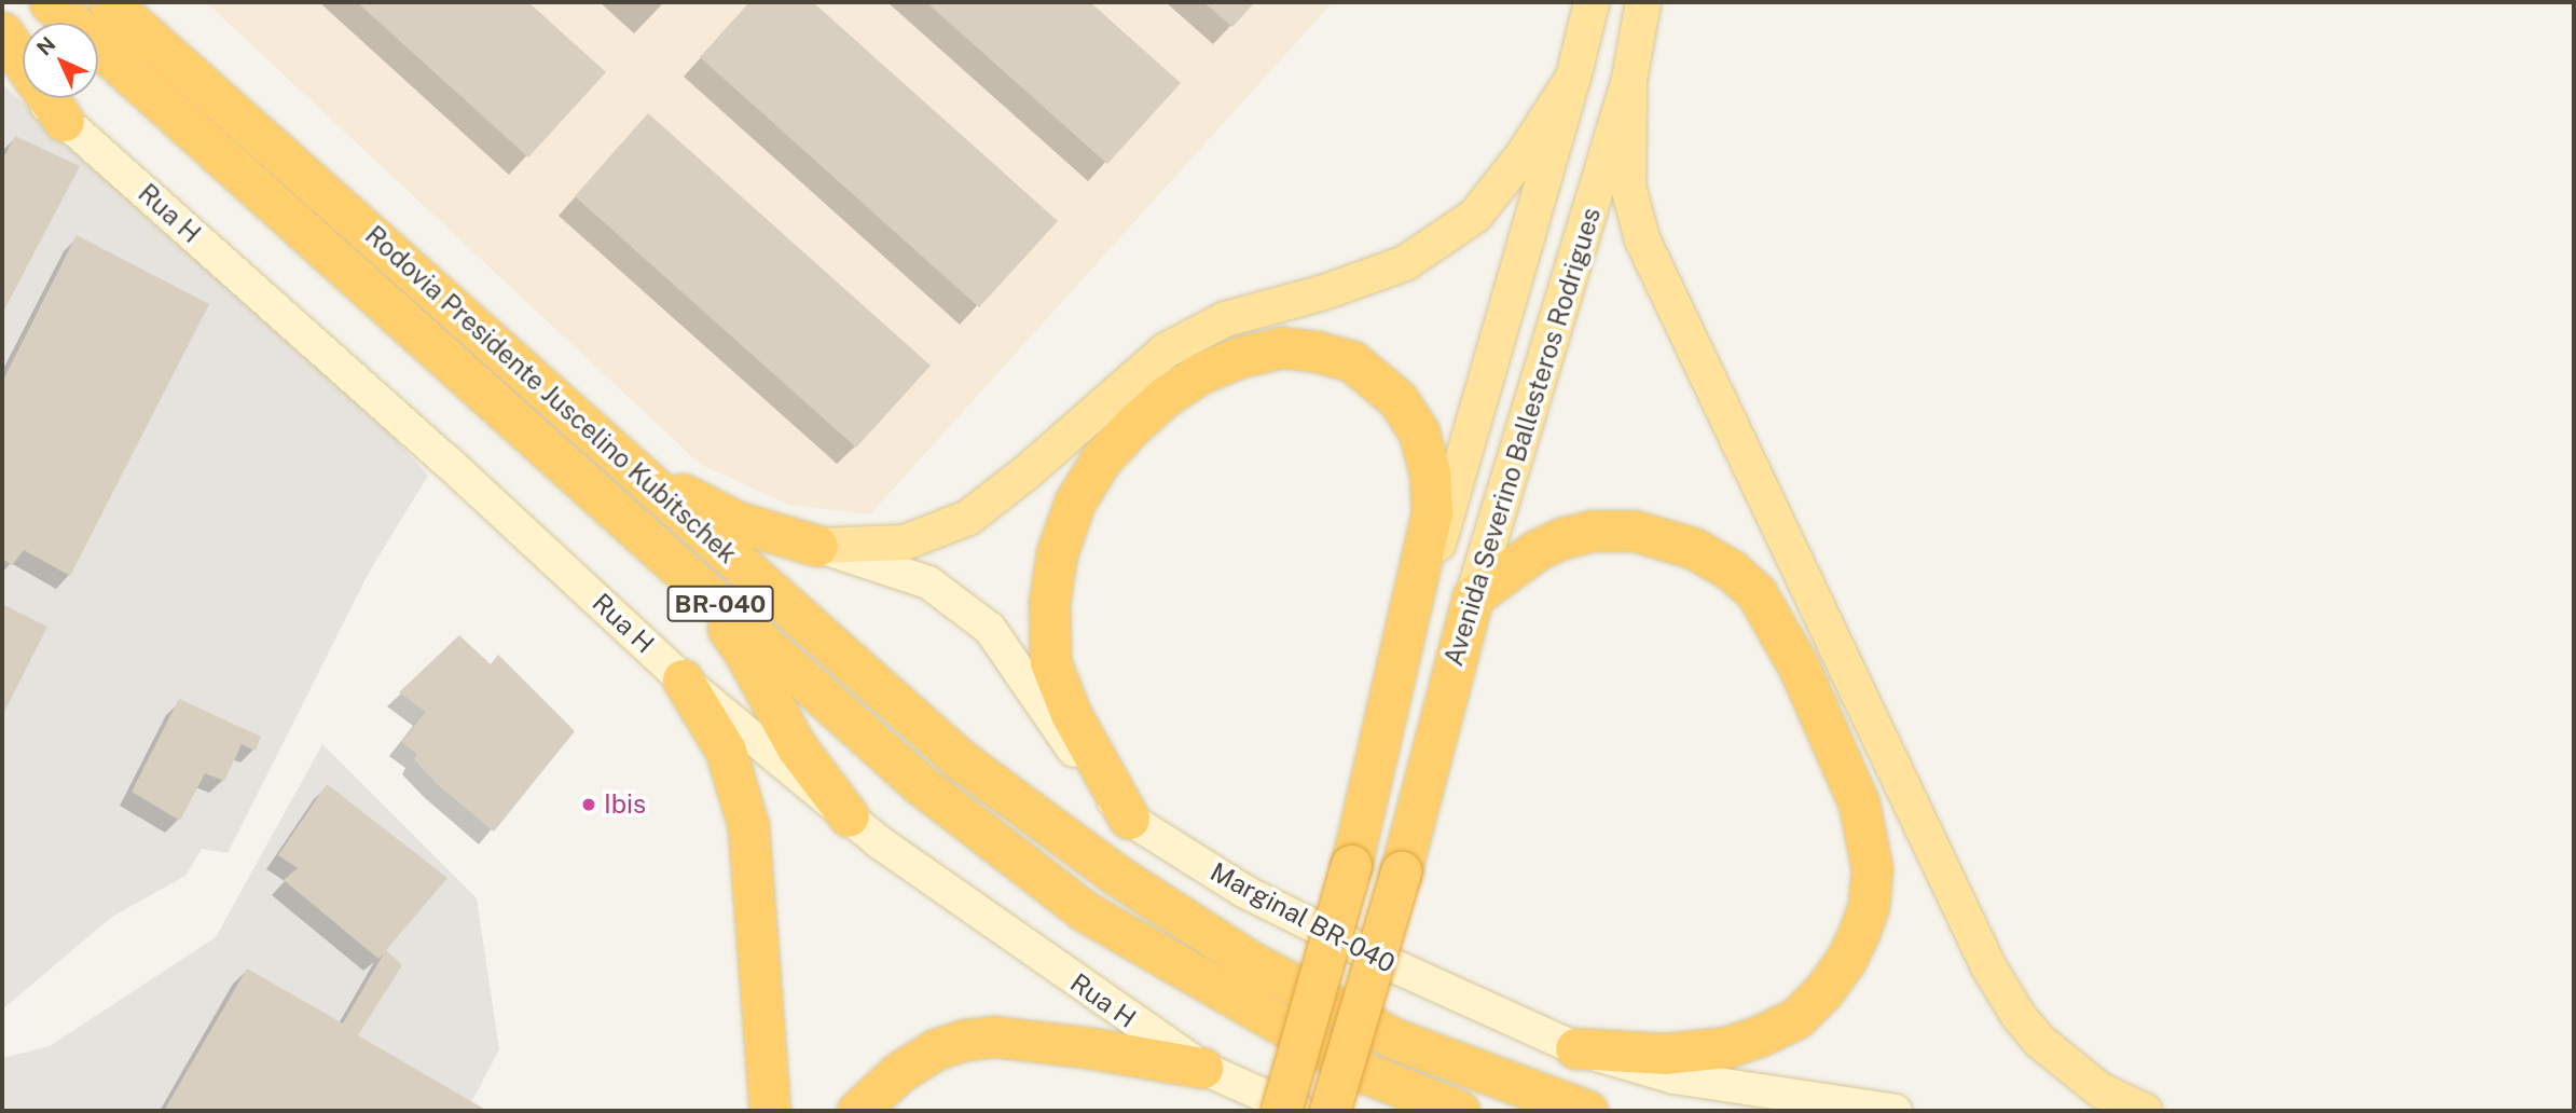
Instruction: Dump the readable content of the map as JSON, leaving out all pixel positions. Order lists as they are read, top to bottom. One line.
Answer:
{"streets":{"highway":["Rodovia Presidente Juscelino Kubitschek","Avenida Severino Ballesteros Rodrigues","BR-040"],"main road":["Rua H","Marginal BR-040"]},"places":["Ibis"],"north":"top left"}
